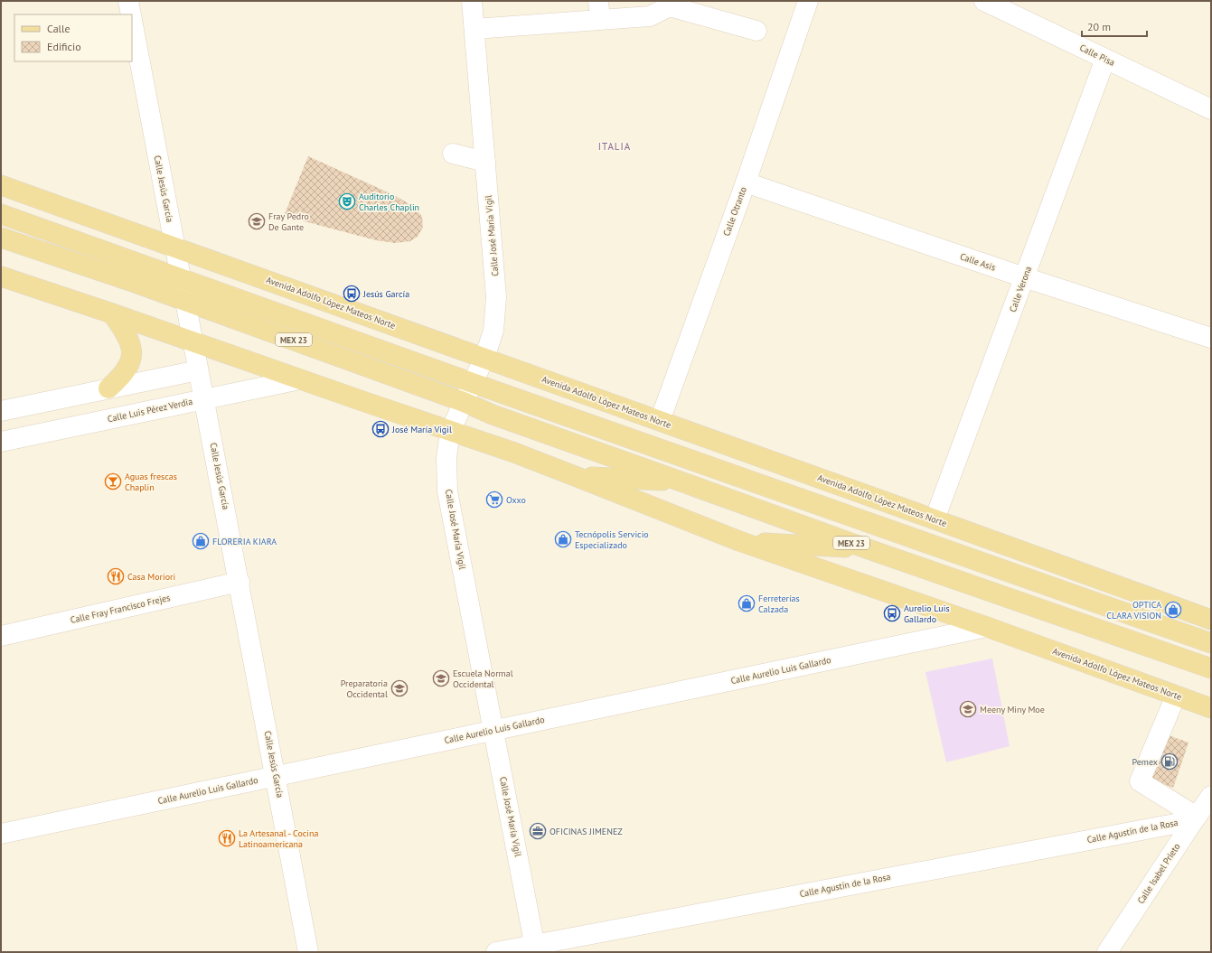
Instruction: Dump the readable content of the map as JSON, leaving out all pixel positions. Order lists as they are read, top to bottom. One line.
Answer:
{"streets":{"main road":["Avenida Adolfo López Mateos Norte","MEX 23"],"street":["Calle Pisa","Calle Jesús García","Calle Otranto","Calle José María Vigil","Calle Asis","Calle Verona","Calle Luis Pérez Verdia","Calle Fray Francisco Frejes","Calle Aurelio Luis Gallardo","Calle Agustín de la Rosa","Calle Isabel Prieto"]},"crossings":[["Calle Pisa","Calle Verona"],["Calle Jesús García","Avenida Adolfo López Mateos Norte"],["Calle Jesús García","MEX 23"],["Calle Jesús García","Calle Luis Pérez Verdia"],["Calle Jesús García","Calle Fray Francisco Frejes"],["Calle Jesús García","Calle Aurelio Luis Gallardo"],["Calle Otranto","Calle Asis"],["Calle Otranto","Avenida Adolfo López Mateos Norte"],["Calle José María Vigil","Avenida Adolfo López Mateos Norte"],["Calle José María Vigil","MEX 23"],["Calle José María Vigil","Calle Aurelio Luis Gallardo"],["Calle José María Vigil","Calle Agustín de la Rosa"],["Calle Asis","Calle Verona"],["Calle Verona","Avenida Adolfo López Mateos Norte"],["Avenida Adolfo López Mateos Norte","Calle Luis Pérez Verdia"],["Avenida Adolfo López Mateos Norte","Calle Aurelio Luis Gallardo"],["Calle Agustín de la Rosa","Calle Isabel Prieto"]],"districts":["ITALIA"],"places":{"theatre":["Auditorio Charles Chaplin"],"school or university":["Fray Pedro De Gante","Escuela Normal Occidental","Preparatoria Occidental","Meeny Miny Moe"],"bus stop":["Jesús García","José María Vigil","Aurelio Luis Gallardo"],"bar":["Aguas frescas Chaplin"],"supermarket":["Oxxo"],"shop":["Tecnópolis Servicio Especializado","FLORERIA KIARA","Ferreterías Calzada","OPTICA CLARA VISION"],"restaurant":["Casa Moriori","La Artesanal - Cocina Latinoamericana"],"fuel station":["Pemex"],"office":["OFICINAS JIMENEZ"]},"legend":["Calle","Edificio"],"scale_bar":"20 m"}
